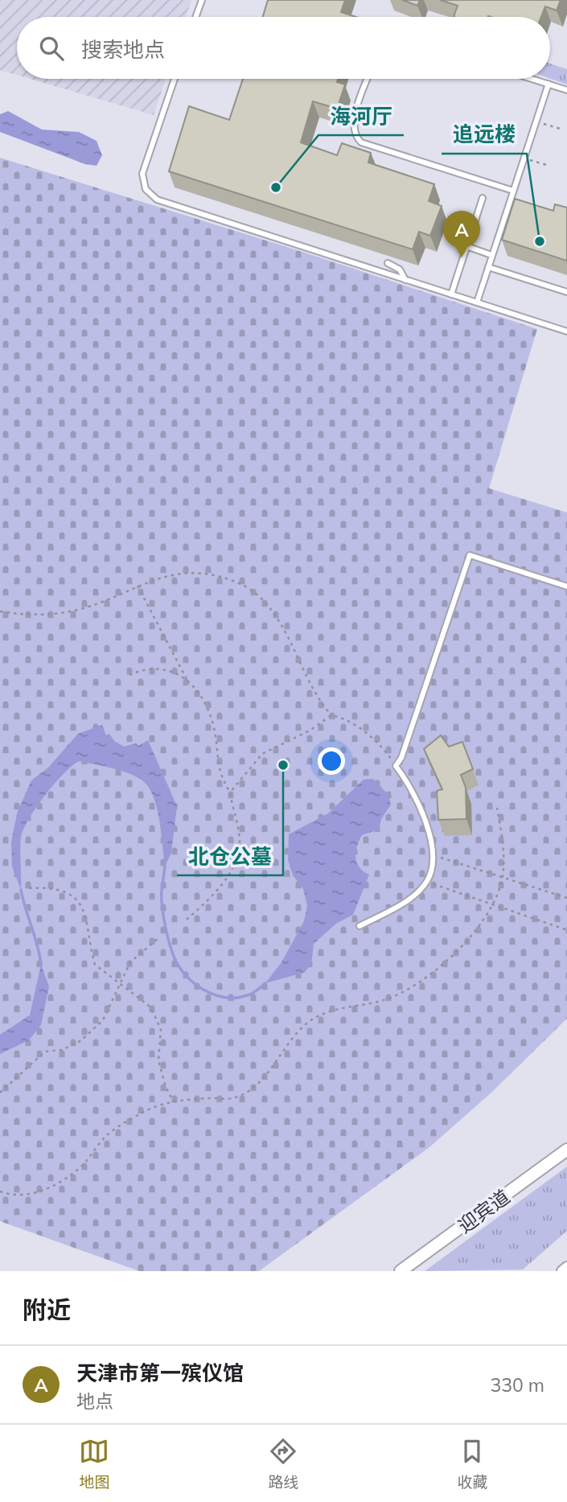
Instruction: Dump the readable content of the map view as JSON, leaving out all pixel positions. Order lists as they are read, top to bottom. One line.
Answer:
{"streets":{"street":["迎宾道"]},"places":["海河厅","追远楼","北仓公墓"],"page":{"search":"搜索地点","pins":"A","heading":"附近","list":[{"mark":"A","name":"天津市第一殡仪馆","note":"地点","value":"330 m"}],"nav":["地图","路线","收藏"]}}
